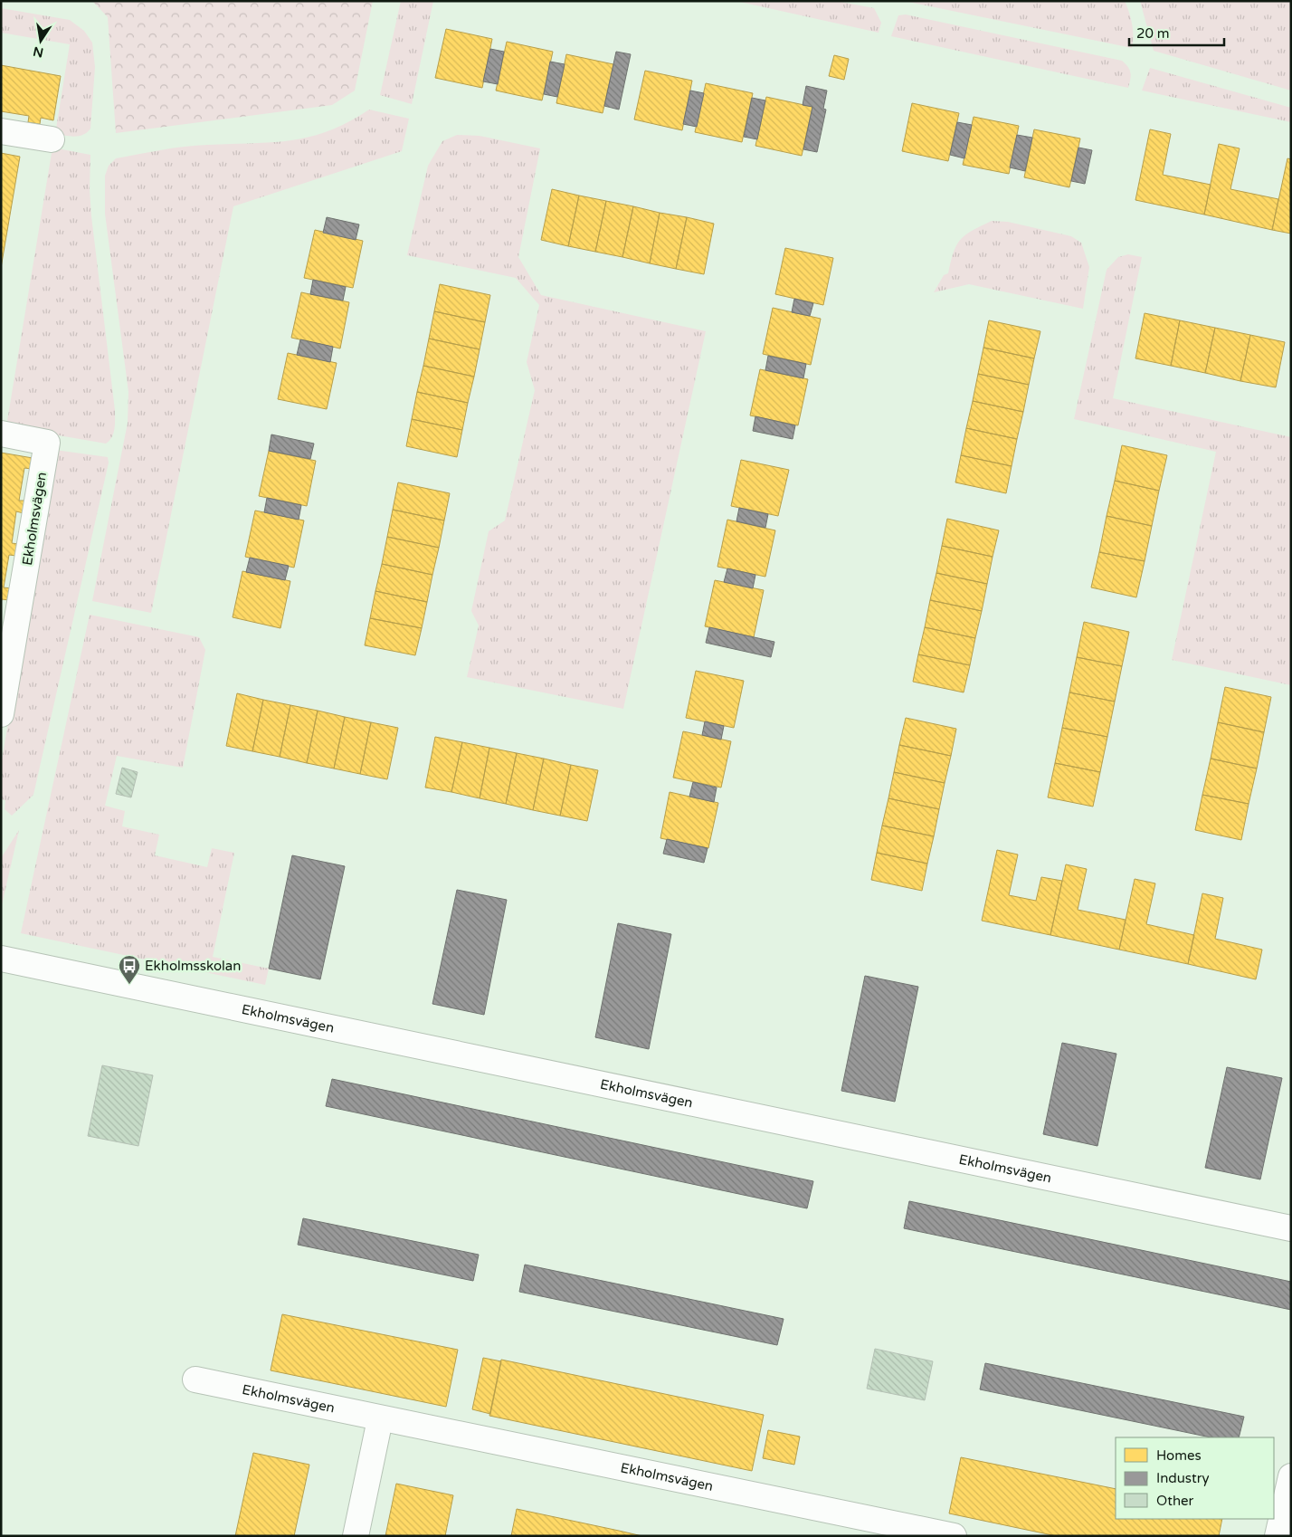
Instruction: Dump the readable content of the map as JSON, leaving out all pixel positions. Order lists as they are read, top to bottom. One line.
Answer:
{"streets":{"street":["Ekholmsvägen"]},"places":{"bus stop":["Ekholmsskolan"]},"legend":["Homes","Industry","Other"],"scale_bar":"20 m","north":"bottom"}
